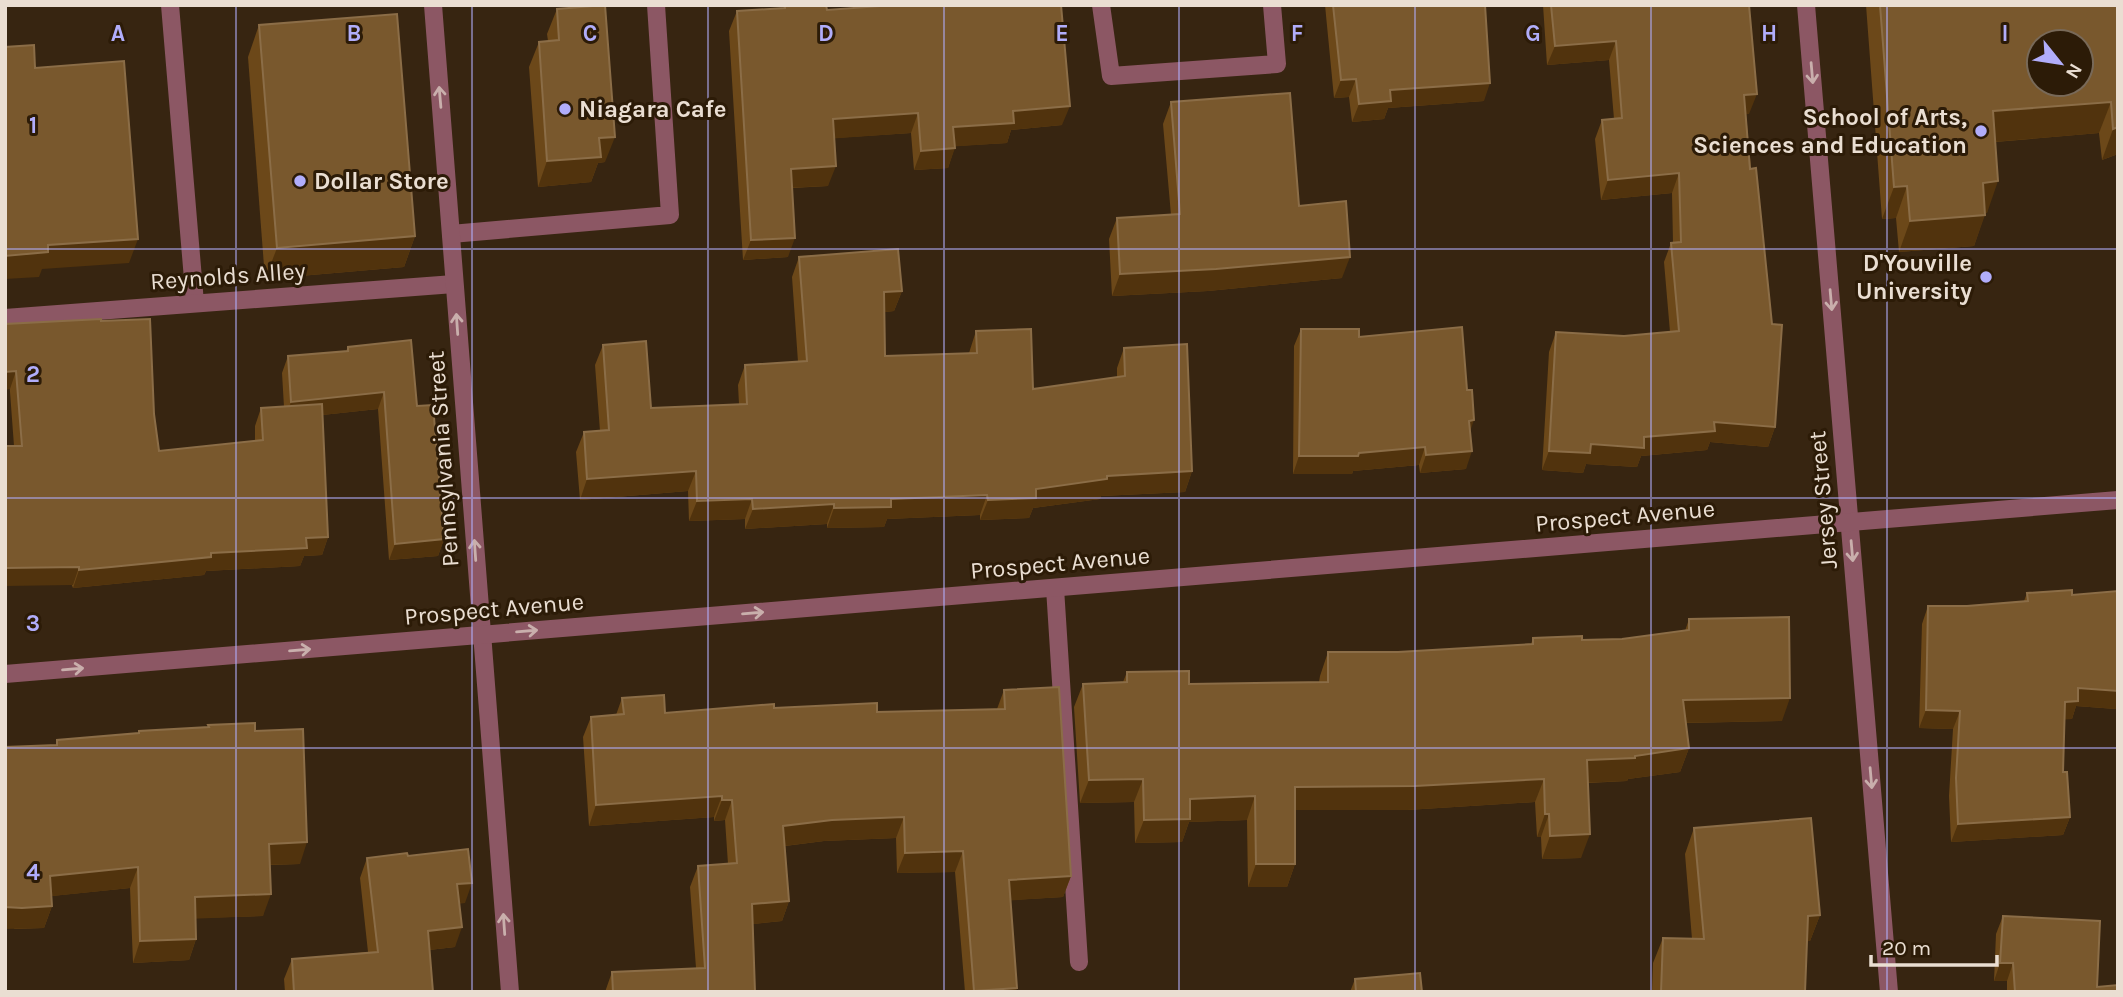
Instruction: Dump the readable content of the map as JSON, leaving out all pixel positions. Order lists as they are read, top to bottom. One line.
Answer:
{"streets":{"street":["Reynolds Alley","Pennsylvania Street","Jersey Street","Prospect Avenue"]},"crossings":[["Reynolds Alley","Pennsylvania Street"],["Pennsylvania Street","Prospect Avenue"],["Jersey Street","Prospect Avenue"]],"one_way":["Pennsylvania Street","Jersey Street","Prospect Avenue"],"places":["Niagara Cafe","School of Arts, Sciences and Education","Dollar Store","D'Youville University"],"scale_bar":"20 m","north":"bottom right","grid":{"columns":["A","B","C","D","E","F","G","H","I"],"rows":["1","2","3","4"]}}
